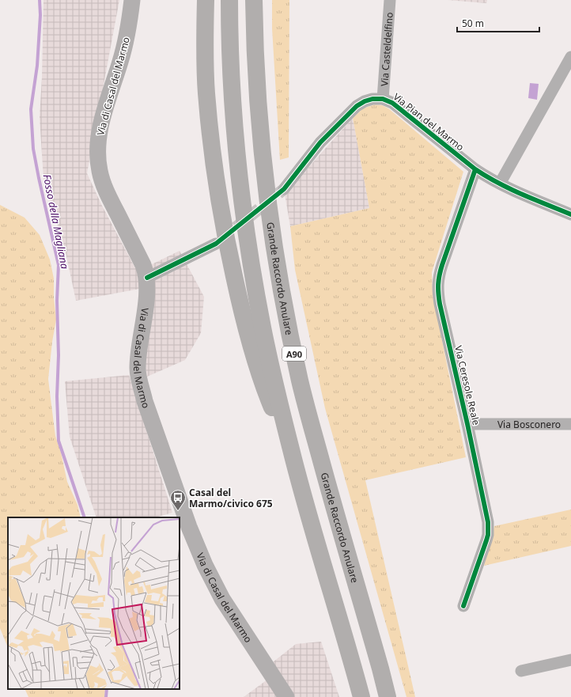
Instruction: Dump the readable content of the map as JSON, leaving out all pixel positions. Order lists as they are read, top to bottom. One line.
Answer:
{"streets":{"highway":["Grande Raccordo Anulare","A90"],"main road":["Via di Casal del Marmo"],"street":["Via Casteldelfino","Via Pian del Marmo","Via Ceresole Reale","Via Bosconero"]},"crossings":[["Via Casteldelfino","Via Pian del Marmo"],["Via Pian del Marmo","Via Ceresole Reale"],["Via Ceresole Reale","Via Bosconero"]],"water":["Fosso della Magliana"],"places":{"bus stop":["Casal del Marmo/civico 675"]},"scale_bar":"50 m"}
